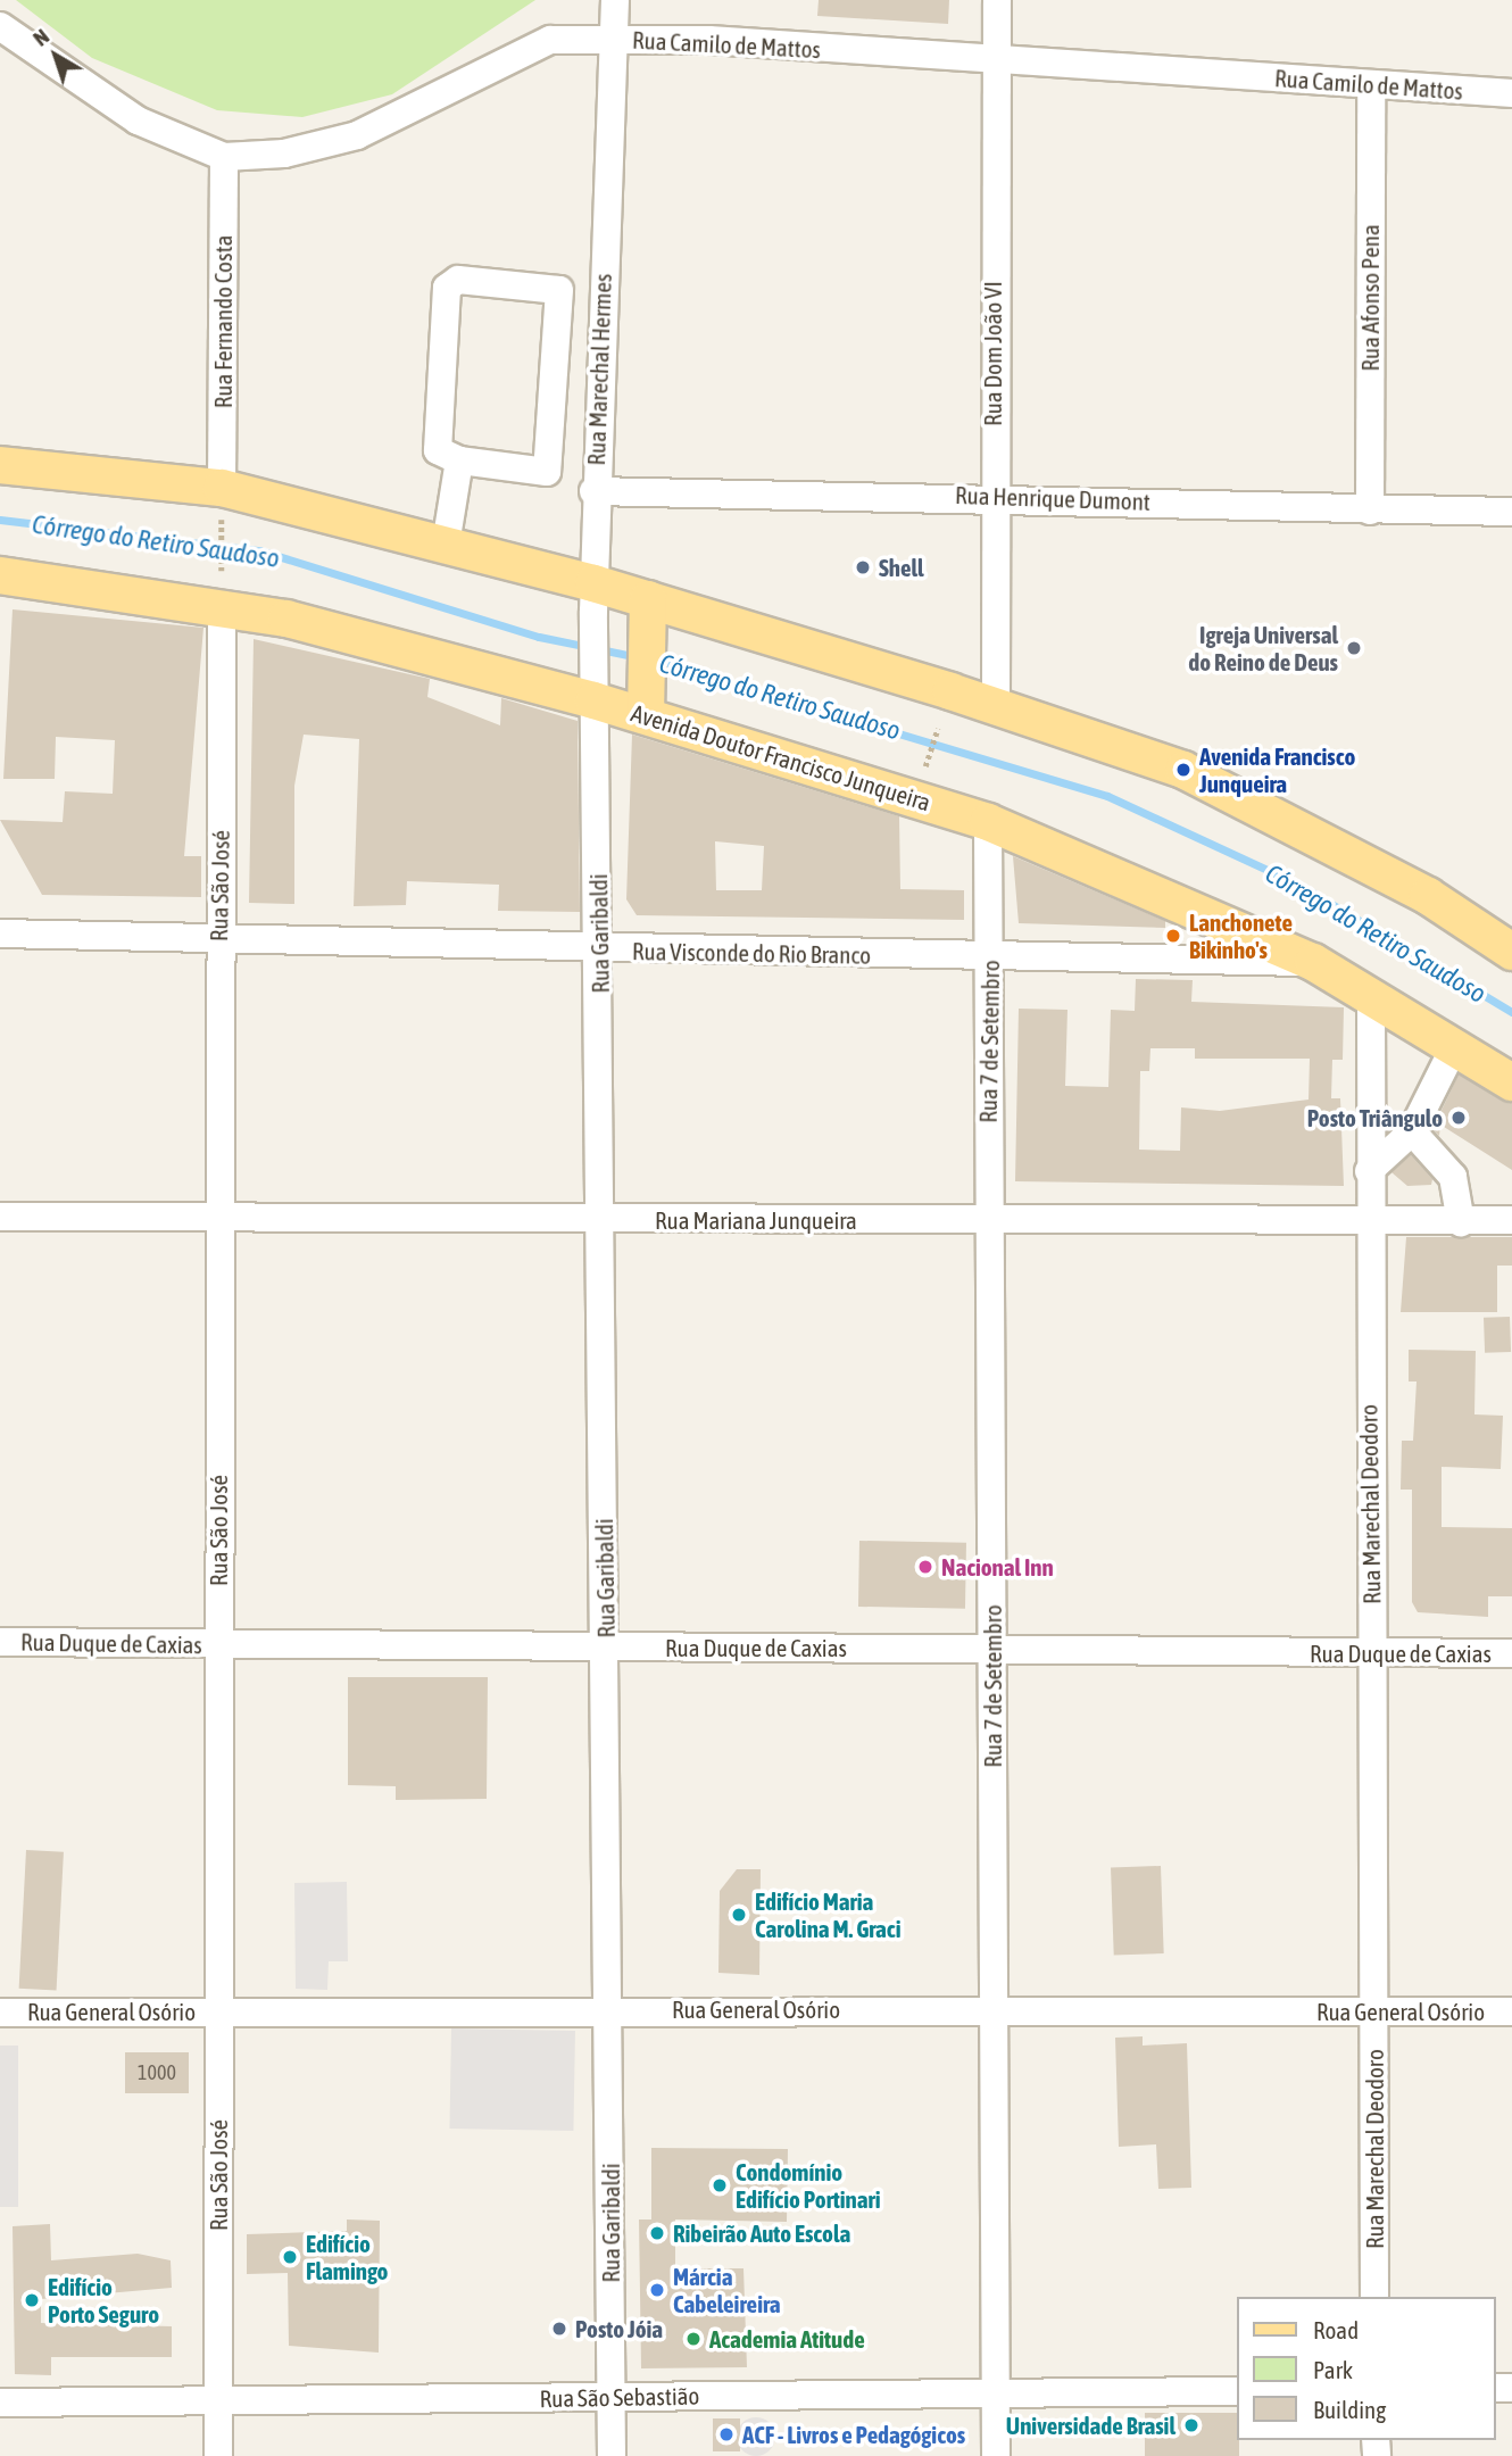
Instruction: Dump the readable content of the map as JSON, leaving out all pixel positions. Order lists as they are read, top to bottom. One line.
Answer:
{"streets":{"main road":["Avenida Doutor Francisco Junqueira"],"street":["Rua Camilo de Mattos","Rua Afonso Pena","Rua Fernando Costa","Rua Dom João VI","Rua Marechal Hermes","Rua Henrique Dumont","Rua São José","Rua Garibaldi","Rua Visconde do Rio Branco","Rua 7 de Setembro","Rua Mariana Junqueira","Rua Marechal Deodoro","Rua Duque de Caxias","Rua General Osório","Rua São Sebastião"]},"crossings":[["Rua Camilo de Mattos","Rua Afonso Pena"],["Rua Camilo de Mattos","Rua Fernando Costa"],["Rua Camilo de Mattos","Rua Dom João VI"],["Rua Camilo de Mattos","Rua Marechal Hermes"],["Rua Afonso Pena","Rua Henrique Dumont"],["Rua Dom João VI","Rua Henrique Dumont"],["Rua Marechal Hermes","Rua Henrique Dumont"],["Rua Marechal Hermes","Avenida Doutor Francisco Junqueira"],["Rua Marechal Hermes","Rua Garibaldi"],["Avenida Doutor Francisco Junqueira","Rua São José"],["Avenida Doutor Francisco Junqueira","Rua Garibaldi"],["Avenida Doutor Francisco Junqueira","Rua Visconde do Rio Branco"],["Avenida Doutor Francisco Junqueira","Rua 7 de Setembro"],["Avenida Doutor Francisco Junqueira","Rua Marechal Deodoro"],["Rua São José","Rua Visconde do Rio Branco"],["Rua São José","Rua Mariana Junqueira"],["Rua São José","Rua Duque de Caxias"],["Rua São José","Rua General Osório"],["Rua São José","Rua São Sebastião"],["Rua Garibaldi","Rua Visconde do Rio Branco"],["Rua Garibaldi","Rua Mariana Junqueira"],["Rua Garibaldi","Rua Duque de Caxias"],["Rua Garibaldi","Rua General Osório"],["Rua Garibaldi","Rua São Sebastião"],["Rua Visconde do Rio Branco","Rua 7 de Setembro"],["Rua 7 de Setembro","Rua Mariana Junqueira"],["Rua 7 de Setembro","Rua Duque de Caxias"],["Rua 7 de Setembro","Rua General Osório"],["Rua 7 de Setembro","Rua São Sebastião"],["Rua Mariana Junqueira","Rua Marechal Deodoro"],["Rua Marechal Deodoro","Rua Duque de Caxias"],["Rua Marechal Deodoro","Rua General Osório"]],"water":["Córrego do Retiro Saudoso"],"places":["Shell","Igreja Universal do Reino de Deus","Avenida Francisco Junqueira","Lanchonete Bikinho's","Posto Triângulo","Nacional Inn","Edifício Maria Carolina M. Graci","Condomínio Edifício Portinari","Ribeirão Auto Escola","Edifício Flamingo","Márcia Cabeleireira","Edifício Porto Seguro","Posto Jóia","Academia Atitude","Universidade Brasil","ACF - Livros e Pedagógicos"],"house_numbers":["1000"],"legend":["Road","Park","Building"],"north":"top left"}
